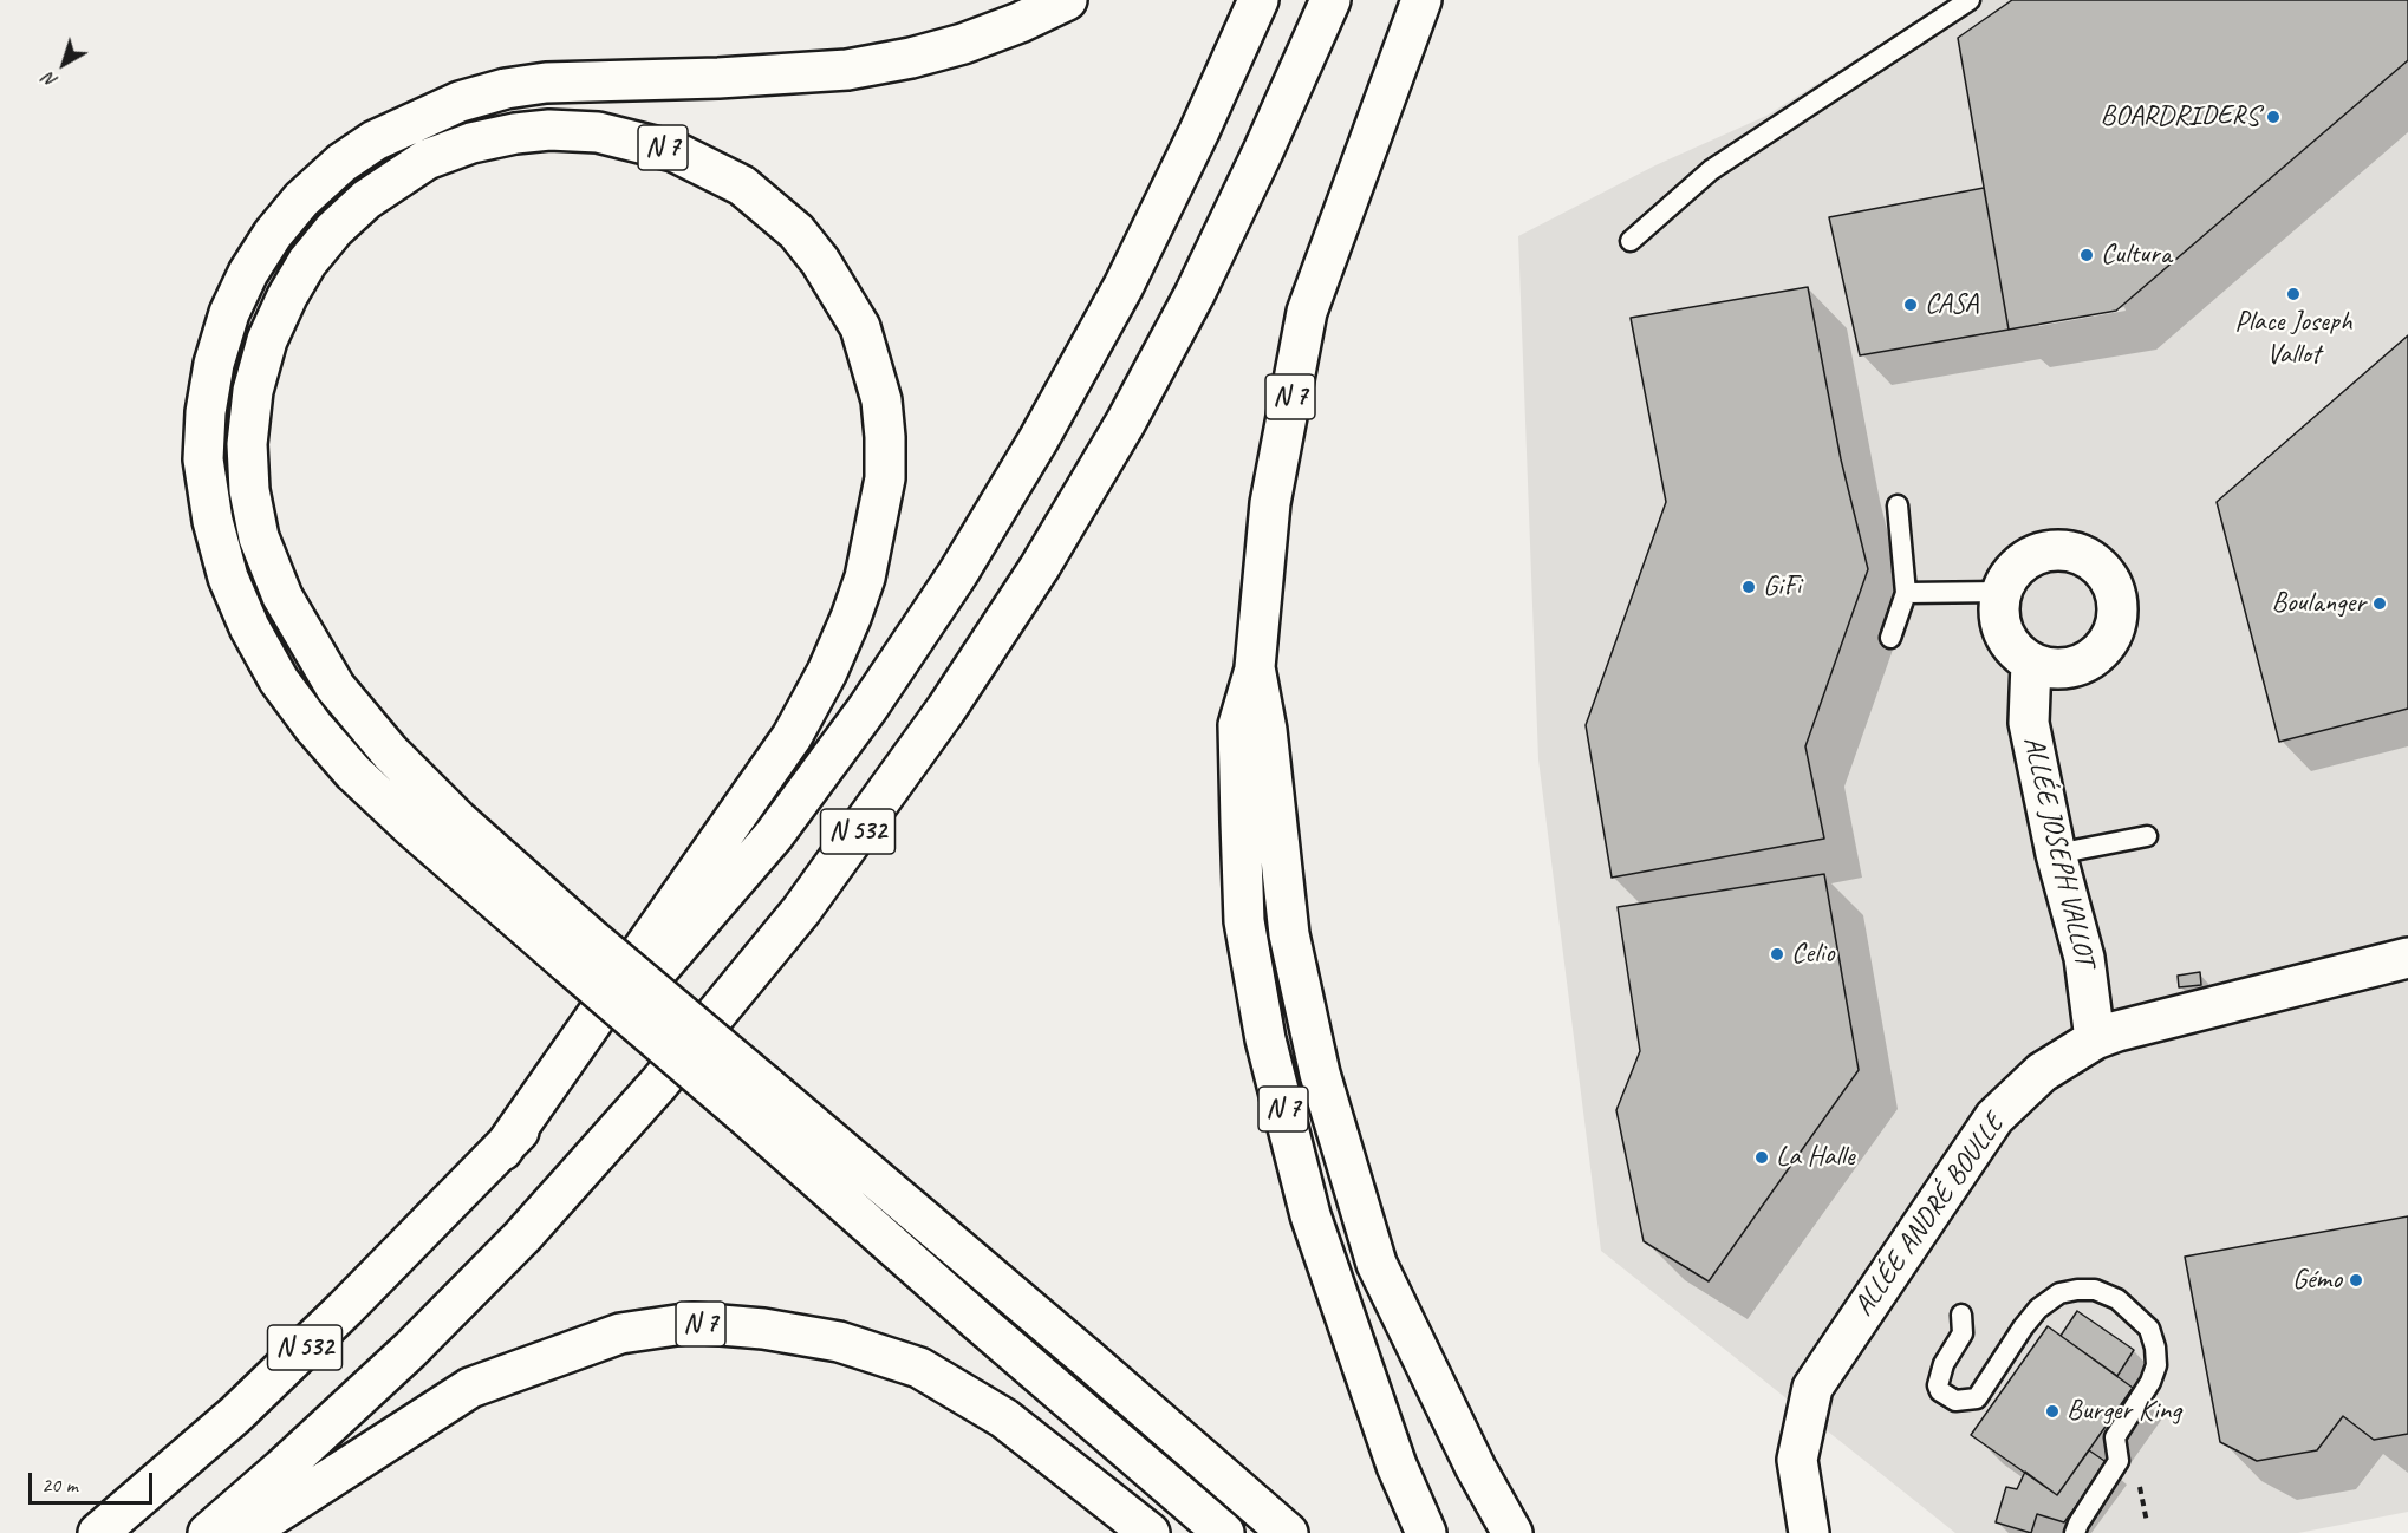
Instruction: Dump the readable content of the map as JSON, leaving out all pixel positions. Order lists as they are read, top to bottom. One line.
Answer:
{"streets":{"main road":["N 7","N 532","ALLÉE JOSEPH VALLOT","ALLÉE ANDRÉ BOULLE"]},"crossings":[["N 7","N 532"],["ALLÉE JOSEPH VALLOT","ALLÉE ANDRÉ BOULLE"]],"places":["BOARDRIDERS","Cultura","Place Joseph Vallot","CASA","GiFi","Boulanger","Celio","La Halle","Gémo","Burger King"],"scale_bar":"20 m","north":"bottom left"}
